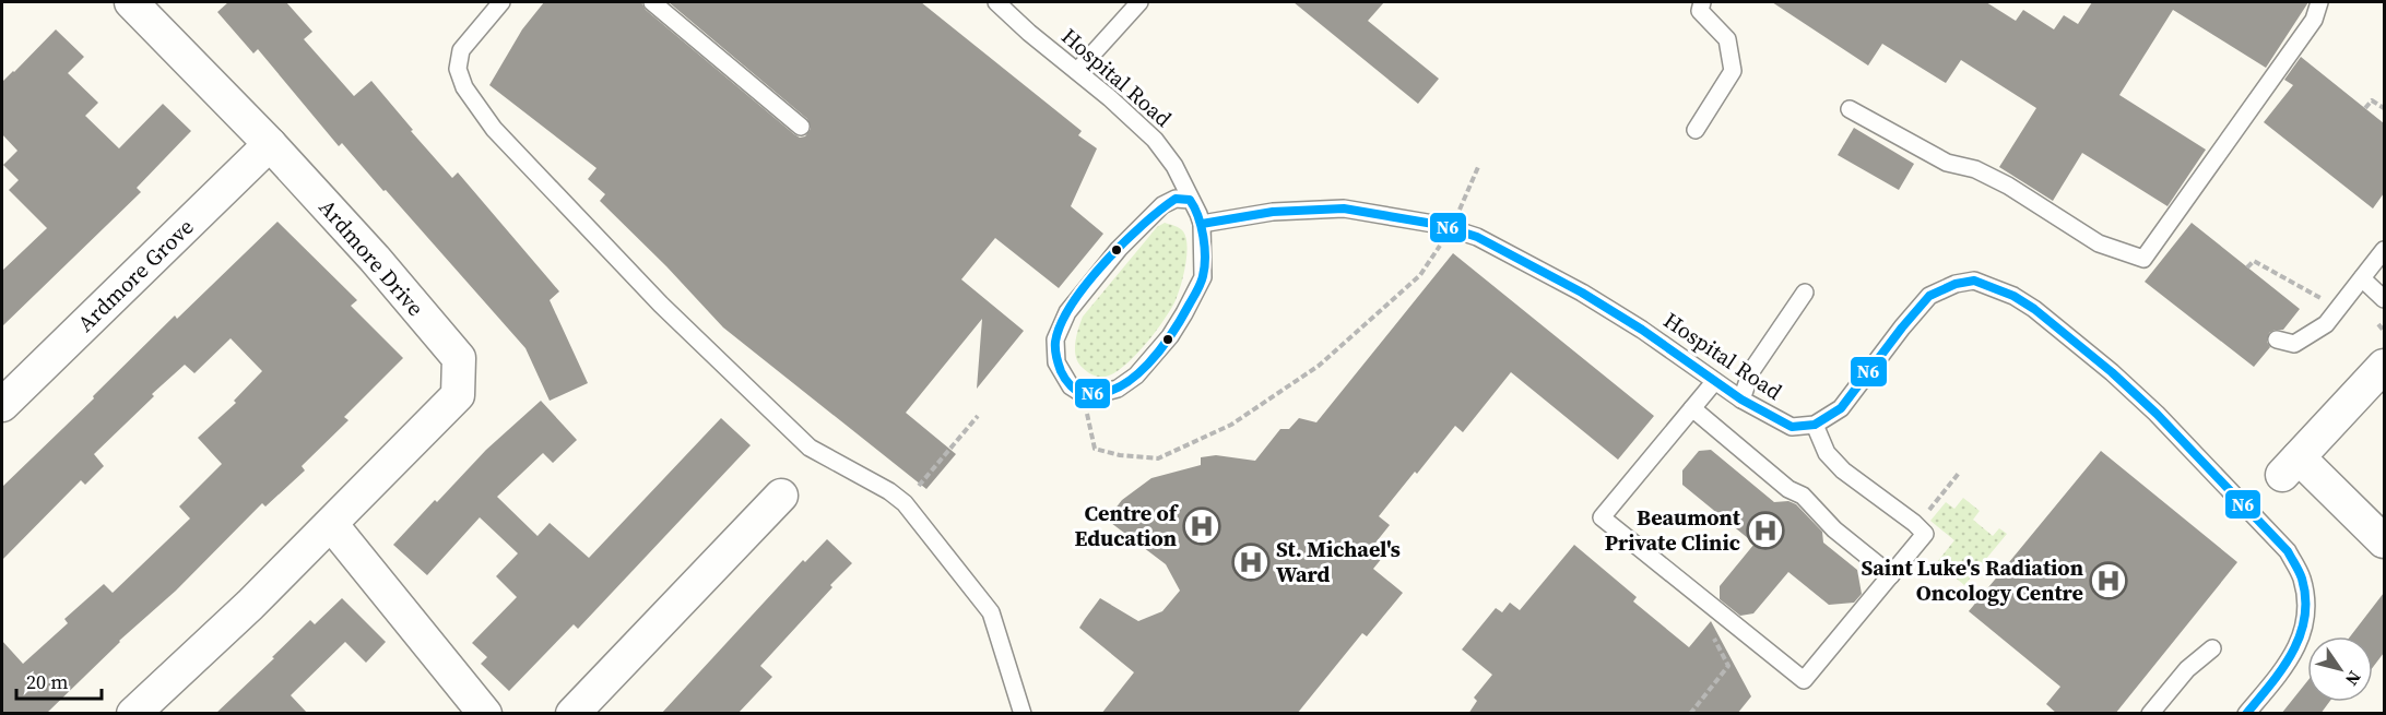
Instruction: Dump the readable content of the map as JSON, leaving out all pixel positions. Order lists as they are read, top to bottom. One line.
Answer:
{"streets":{"street":["Ardmore Drive","Ardmore Grove"],"lane":["Hospital Road"]},"crossings":[["Ardmore Drive","Ardmore Grove"]],"places":{"hospital":["Centre of Education","Beaumont Private Clinic","St. Michael's Ward","Saint Luke's Radiation Oncology Centre"]},"lines":["transit line N6"],"scale_bar":"20 m","north":"bottom right"}
